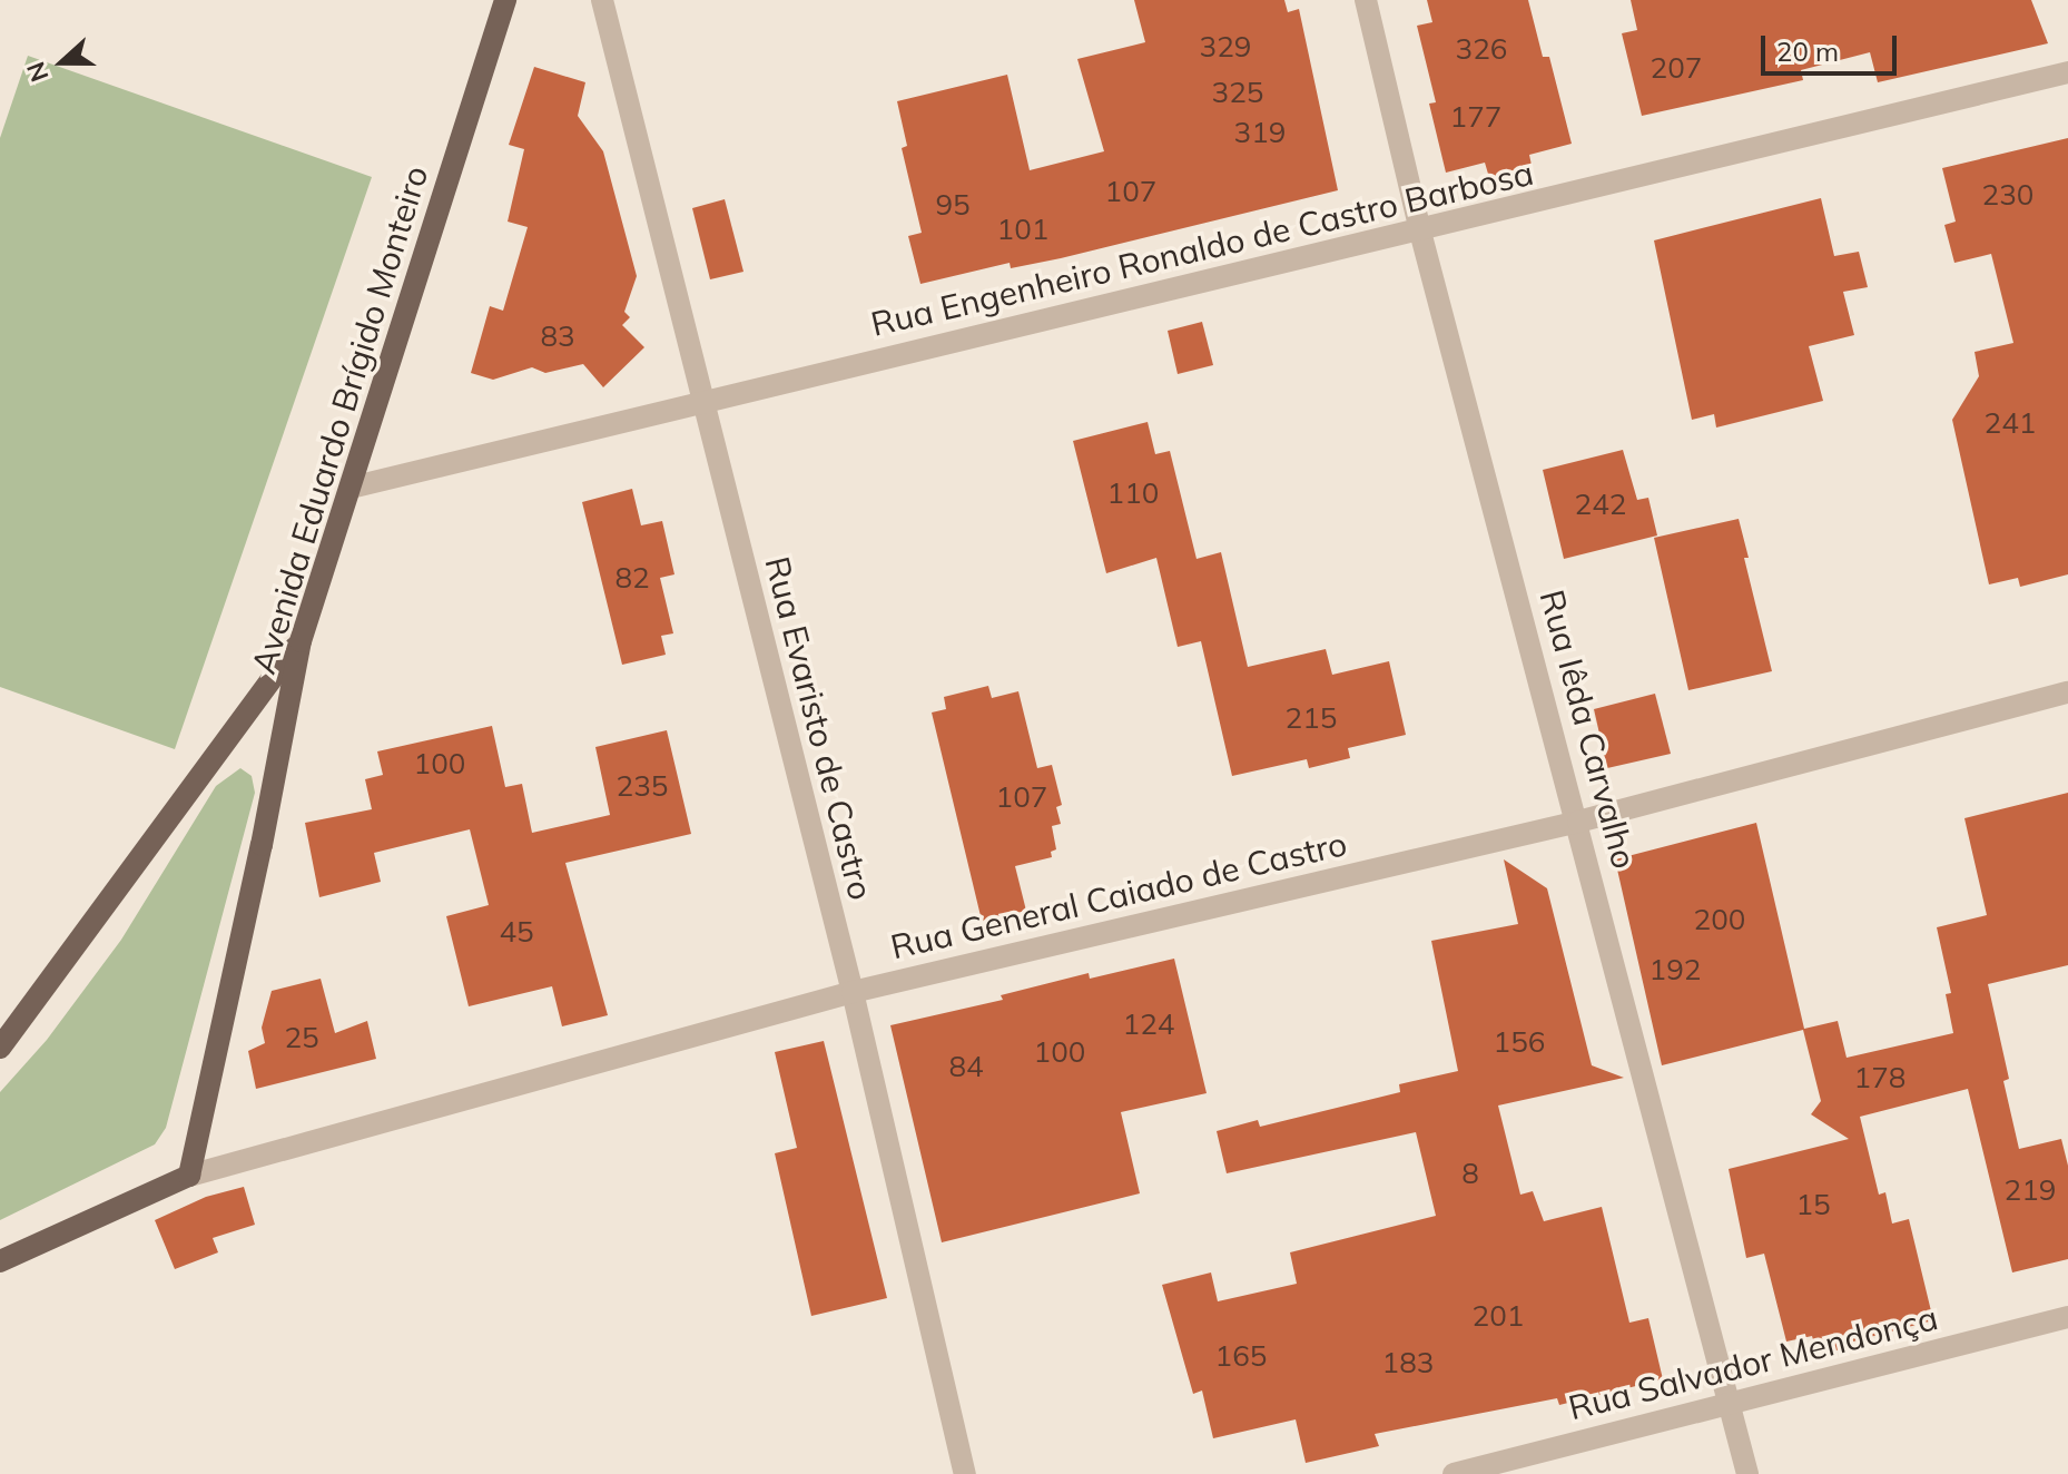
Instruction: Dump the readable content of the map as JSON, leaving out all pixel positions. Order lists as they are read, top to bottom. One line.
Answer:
{"streets":{"main road":["Avenida Eduardo Brígido Monteiro"],"street":["Rua Engenheiro Ronaldo de Castro Barbosa","Rua Evaristo de Castro","Rua Iêda Carvalho","Rua General Caiado de Castro","Rua Salvador Mendonça"]},"crossings":[["Rua Engenheiro Ronaldo de Castro Barbosa","Avenida Eduardo Brígido Monteiro"],["Rua Engenheiro Ronaldo de Castro Barbosa","Rua Evaristo de Castro"],["Rua Engenheiro Ronaldo de Castro Barbosa","Rua Iêda Carvalho"],["Avenida Eduardo Brígido Monteiro","Rua General Caiado de Castro"],["Rua Evaristo de Castro","Rua General Caiado de Castro"],["Rua Iêda Carvalho","Rua General Caiado de Castro"],["Rua Iêda Carvalho","Rua Salvador Mendonça"]],"house_numbers":["329","326","207","325","177","319","107","230","95","101","83","241","110","242","82","215","100","235","107","200","45","192","124","25","156","100","84","178","8","219","15","201","165","183"],"scale_bar":"20 m","north":"left"}
